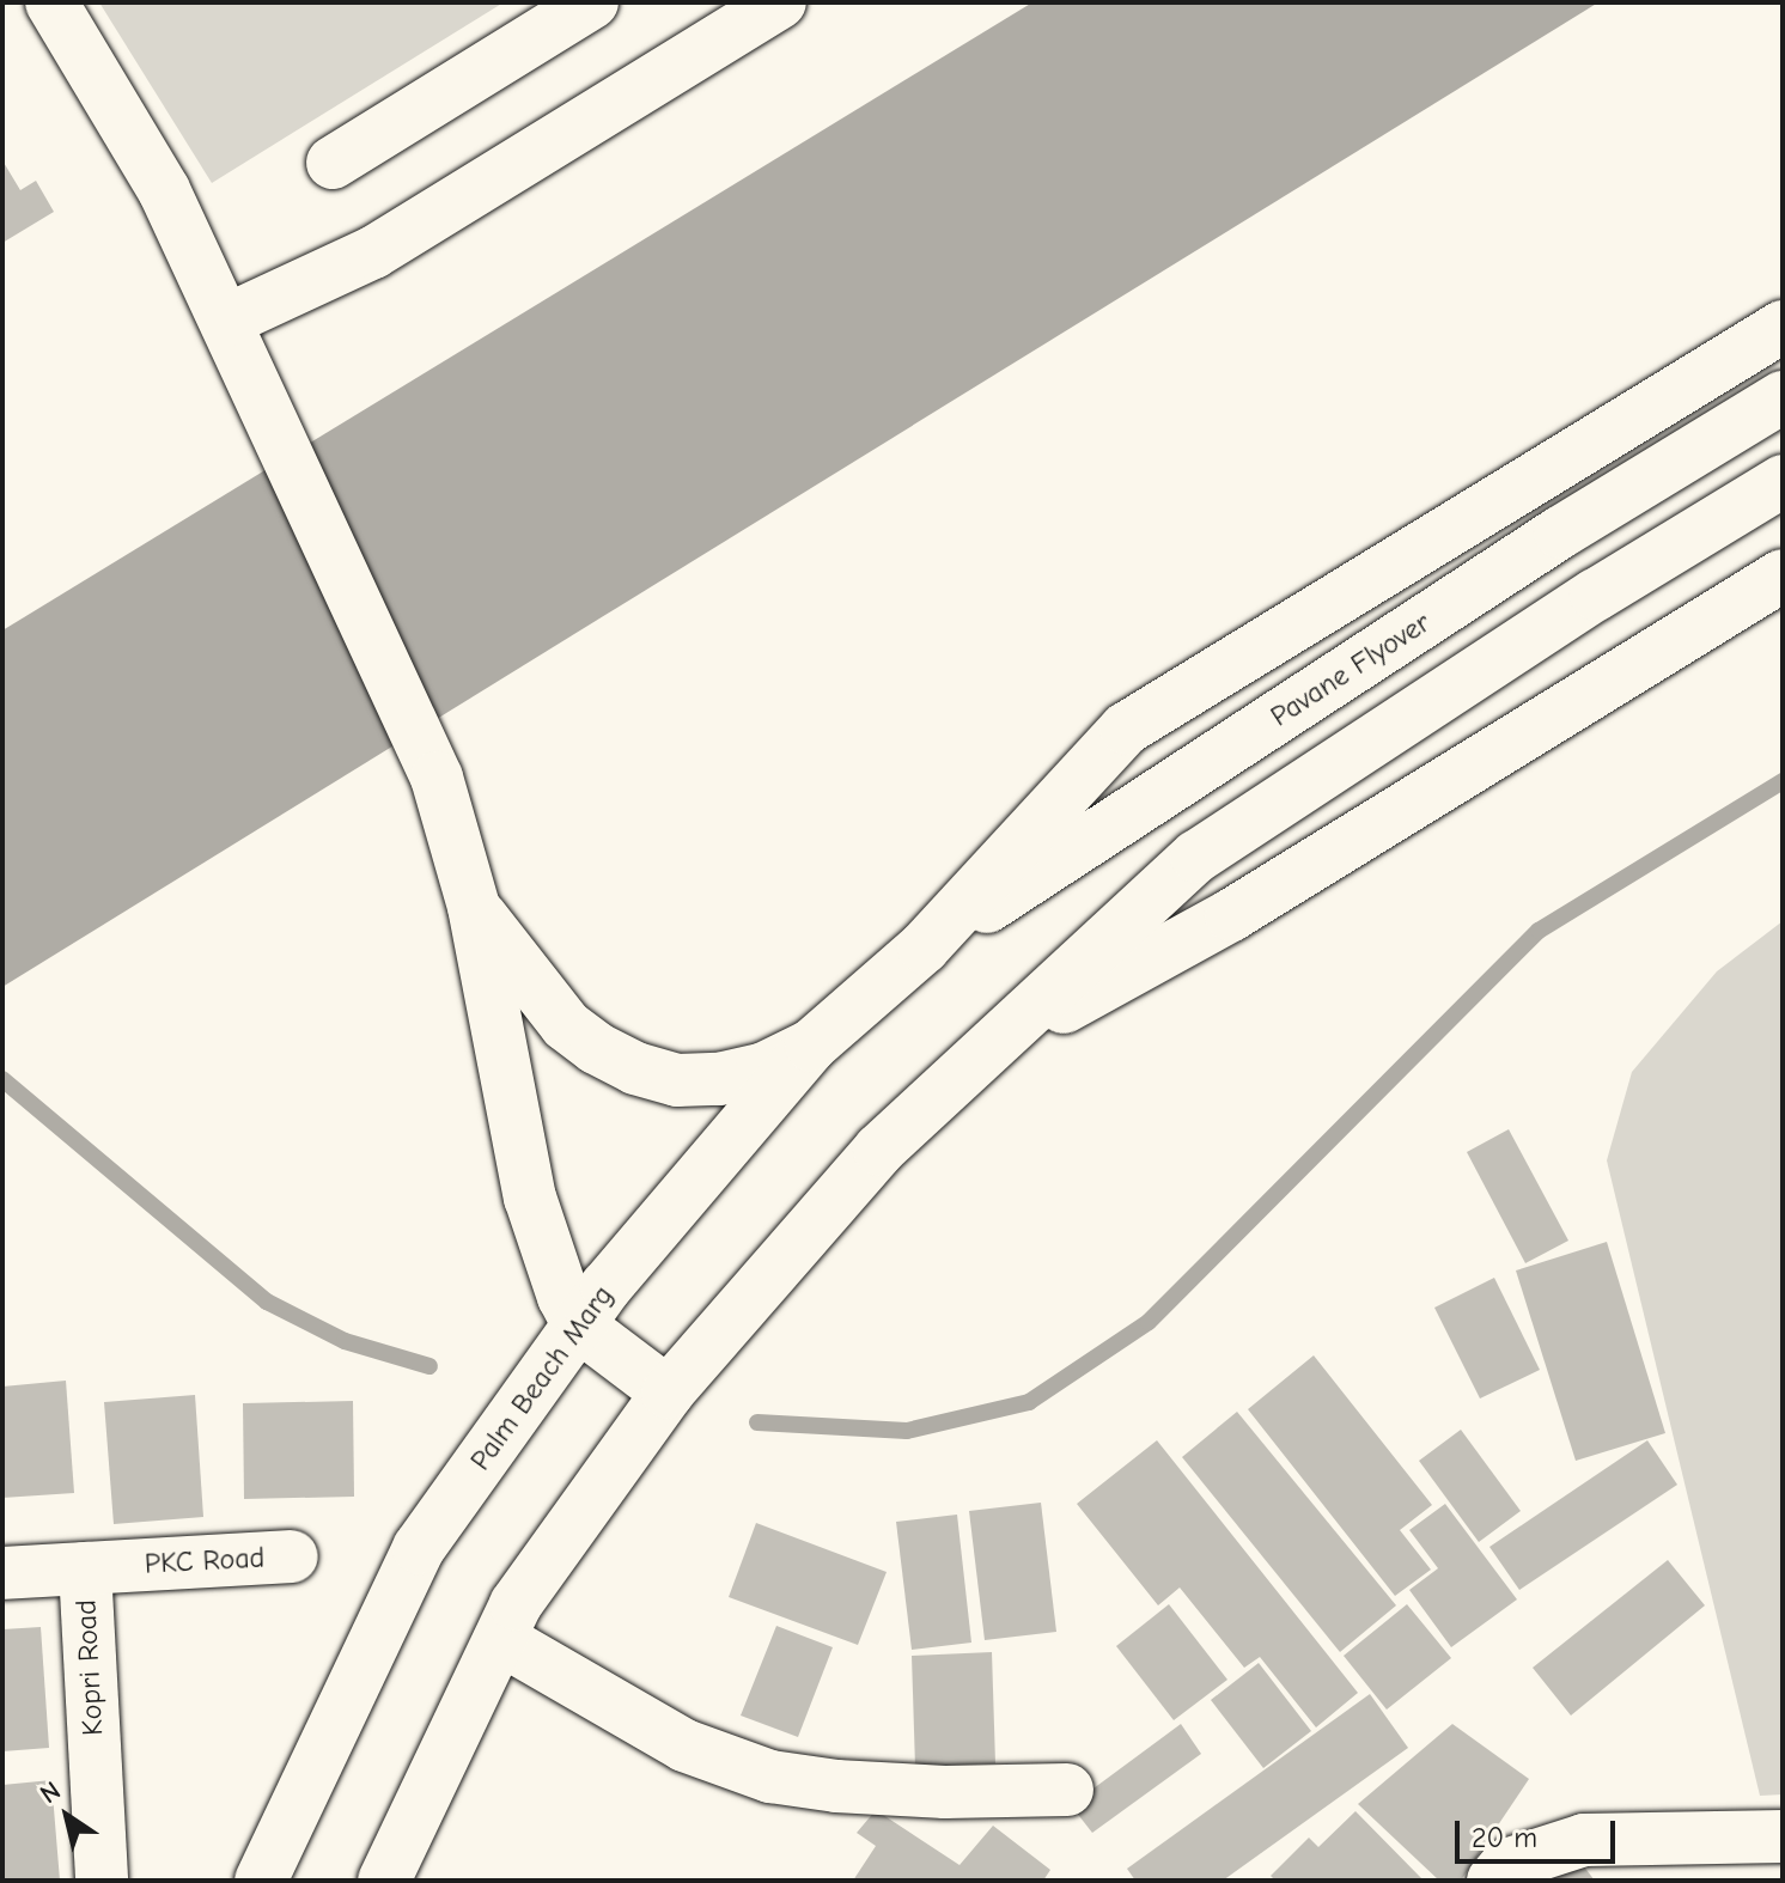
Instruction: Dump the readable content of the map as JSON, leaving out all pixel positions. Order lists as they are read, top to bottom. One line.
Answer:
{"streets":{"main road":["Pavane Flyover","Palm Beach Marg","PKC Road","Kopri Road"]},"crossings":[["Pavane Flyover","Palm Beach Marg"],["PKC Road","Kopri Road"]],"scale_bar":"20 m","north":"top left"}
